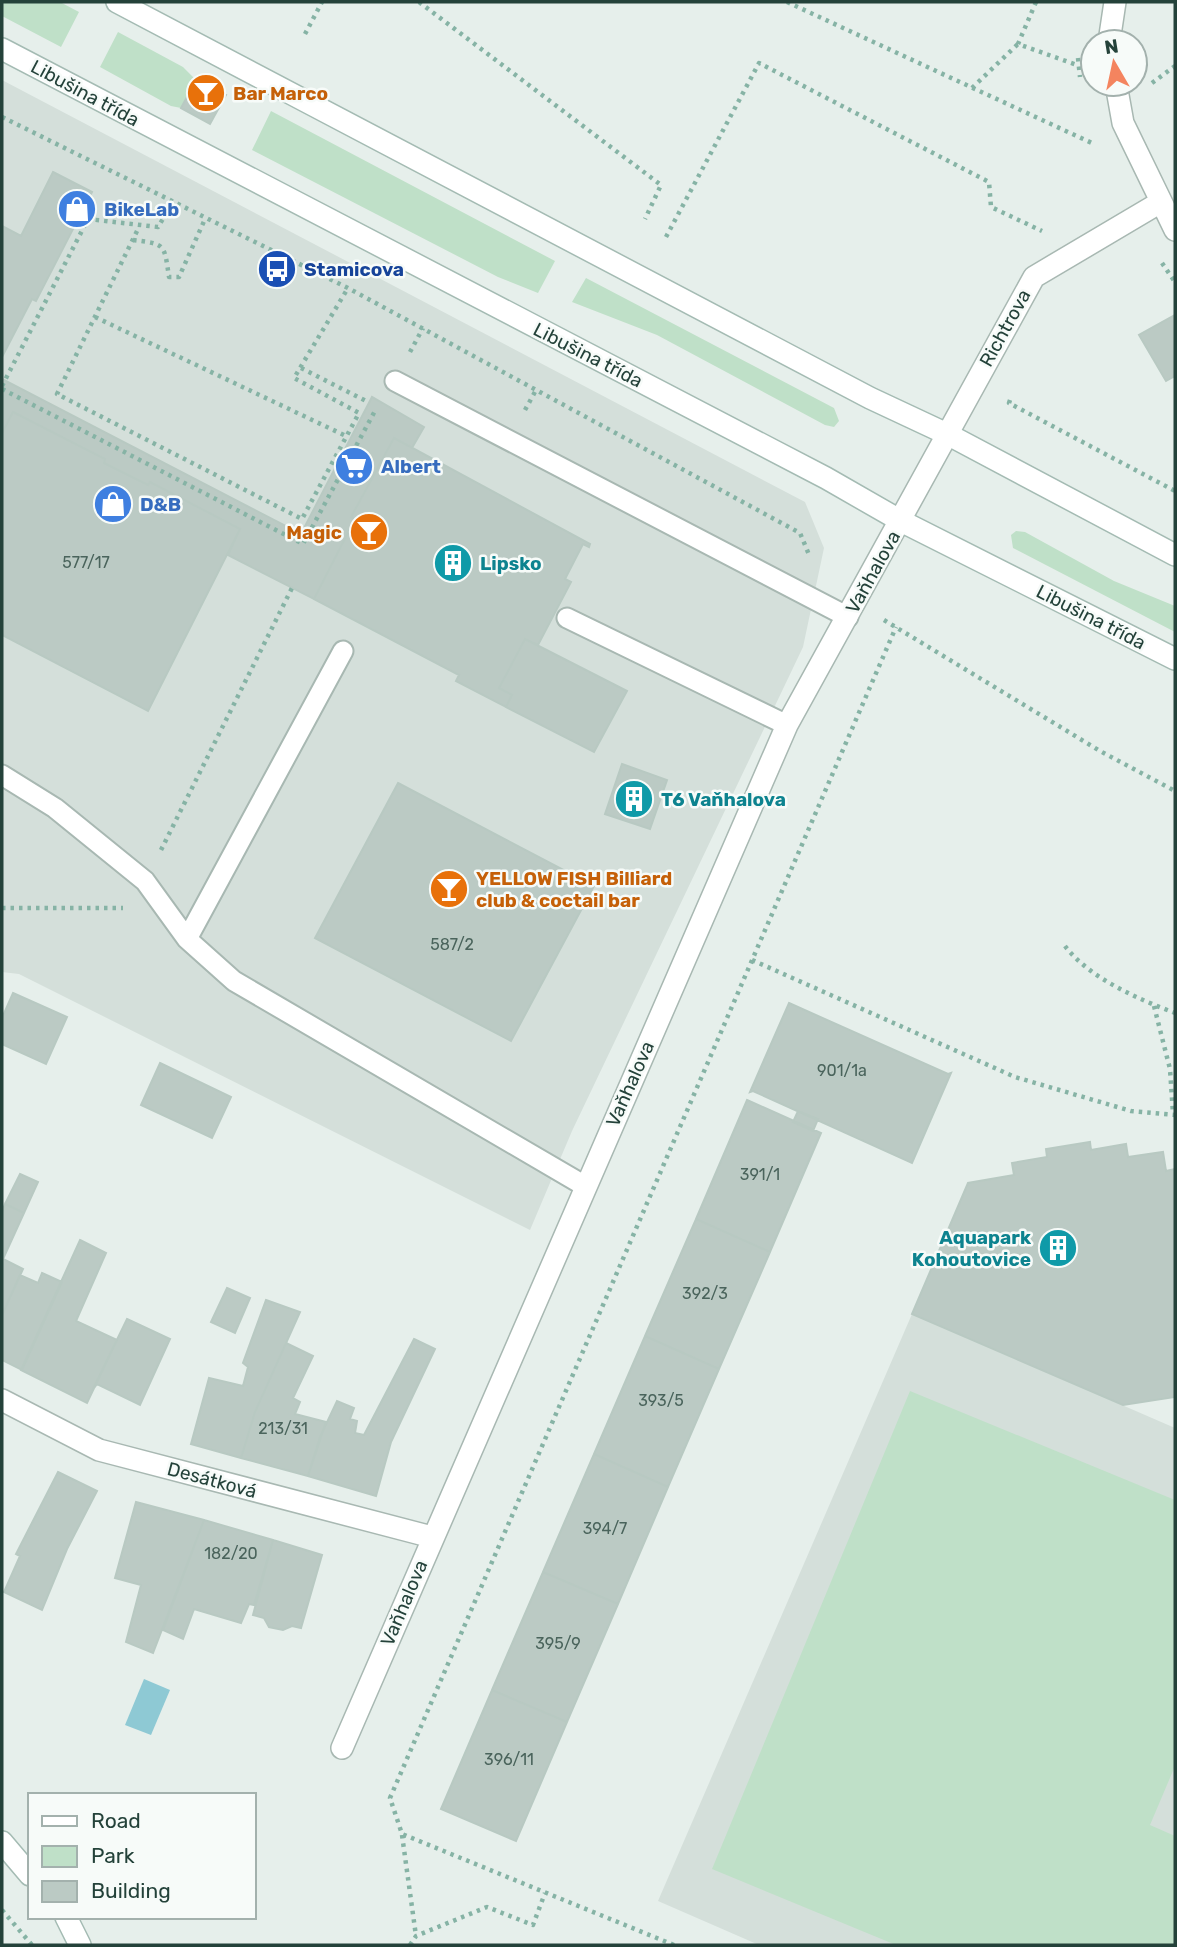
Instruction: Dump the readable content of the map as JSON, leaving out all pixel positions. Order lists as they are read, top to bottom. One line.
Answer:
{"streets":{"street":["Libušina třída","Richtrova","Vaňhalova","Desátková"]},"crossings":[["Libušina třída","Vaňhalova"],["Richtrova","Vaňhalova"],["Vaňhalova","Desátková"]],"places":{"bar":["Bar Marco","Magic","YELLOW FISH Billiard club & coctail bar"],"shop":["BikeLab","D&B"],"bus stop":["Stamicova"],"supermarket":["Albert"],"building":["Lipsko","T6 Vaňhalova","Aquapark Kohoutovice"]},"house_numbers":["577/17","587/2","901/1a","391/1","392/3","393/5","213/31","394/7","182/20","395/9","396/11"],"legend":["Road","Park","Building"],"north":"top"}
